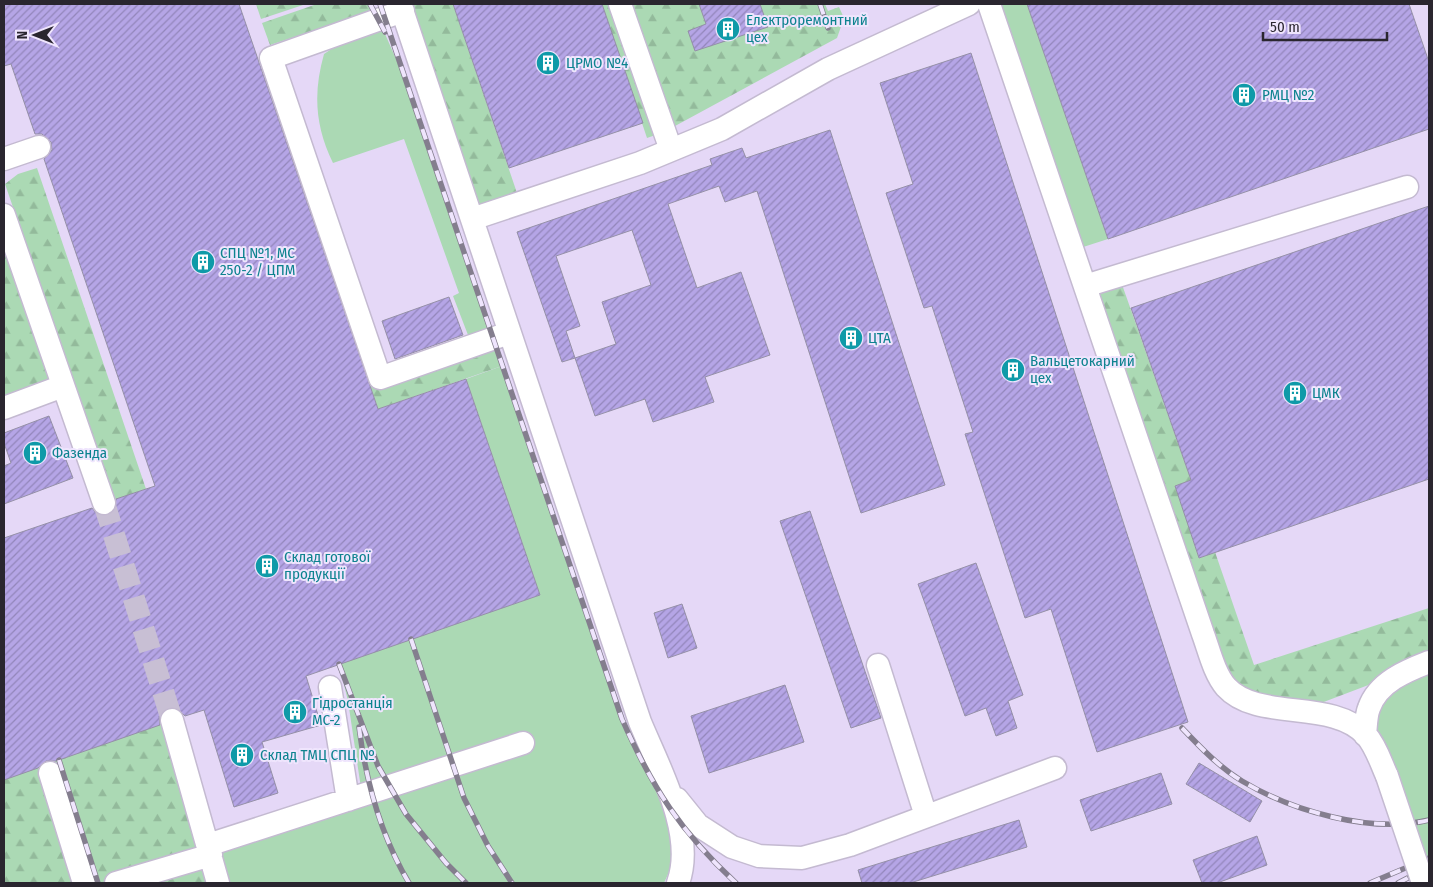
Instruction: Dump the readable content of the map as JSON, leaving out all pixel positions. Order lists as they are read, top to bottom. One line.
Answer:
{"places":{"building":["Електроремонтний цех","ЦРМО №4","РМЦ №2","СПЦ №1, МС 250-2 / ЦПМ","ЦТА","Вальцетокарний цех","ЦМК","Фазенда","Склад готової продукції","Гідростанція МС-2","Склад ТМЦ СПЦ №"]},"scale_bar":"50 m","north":"left"}
